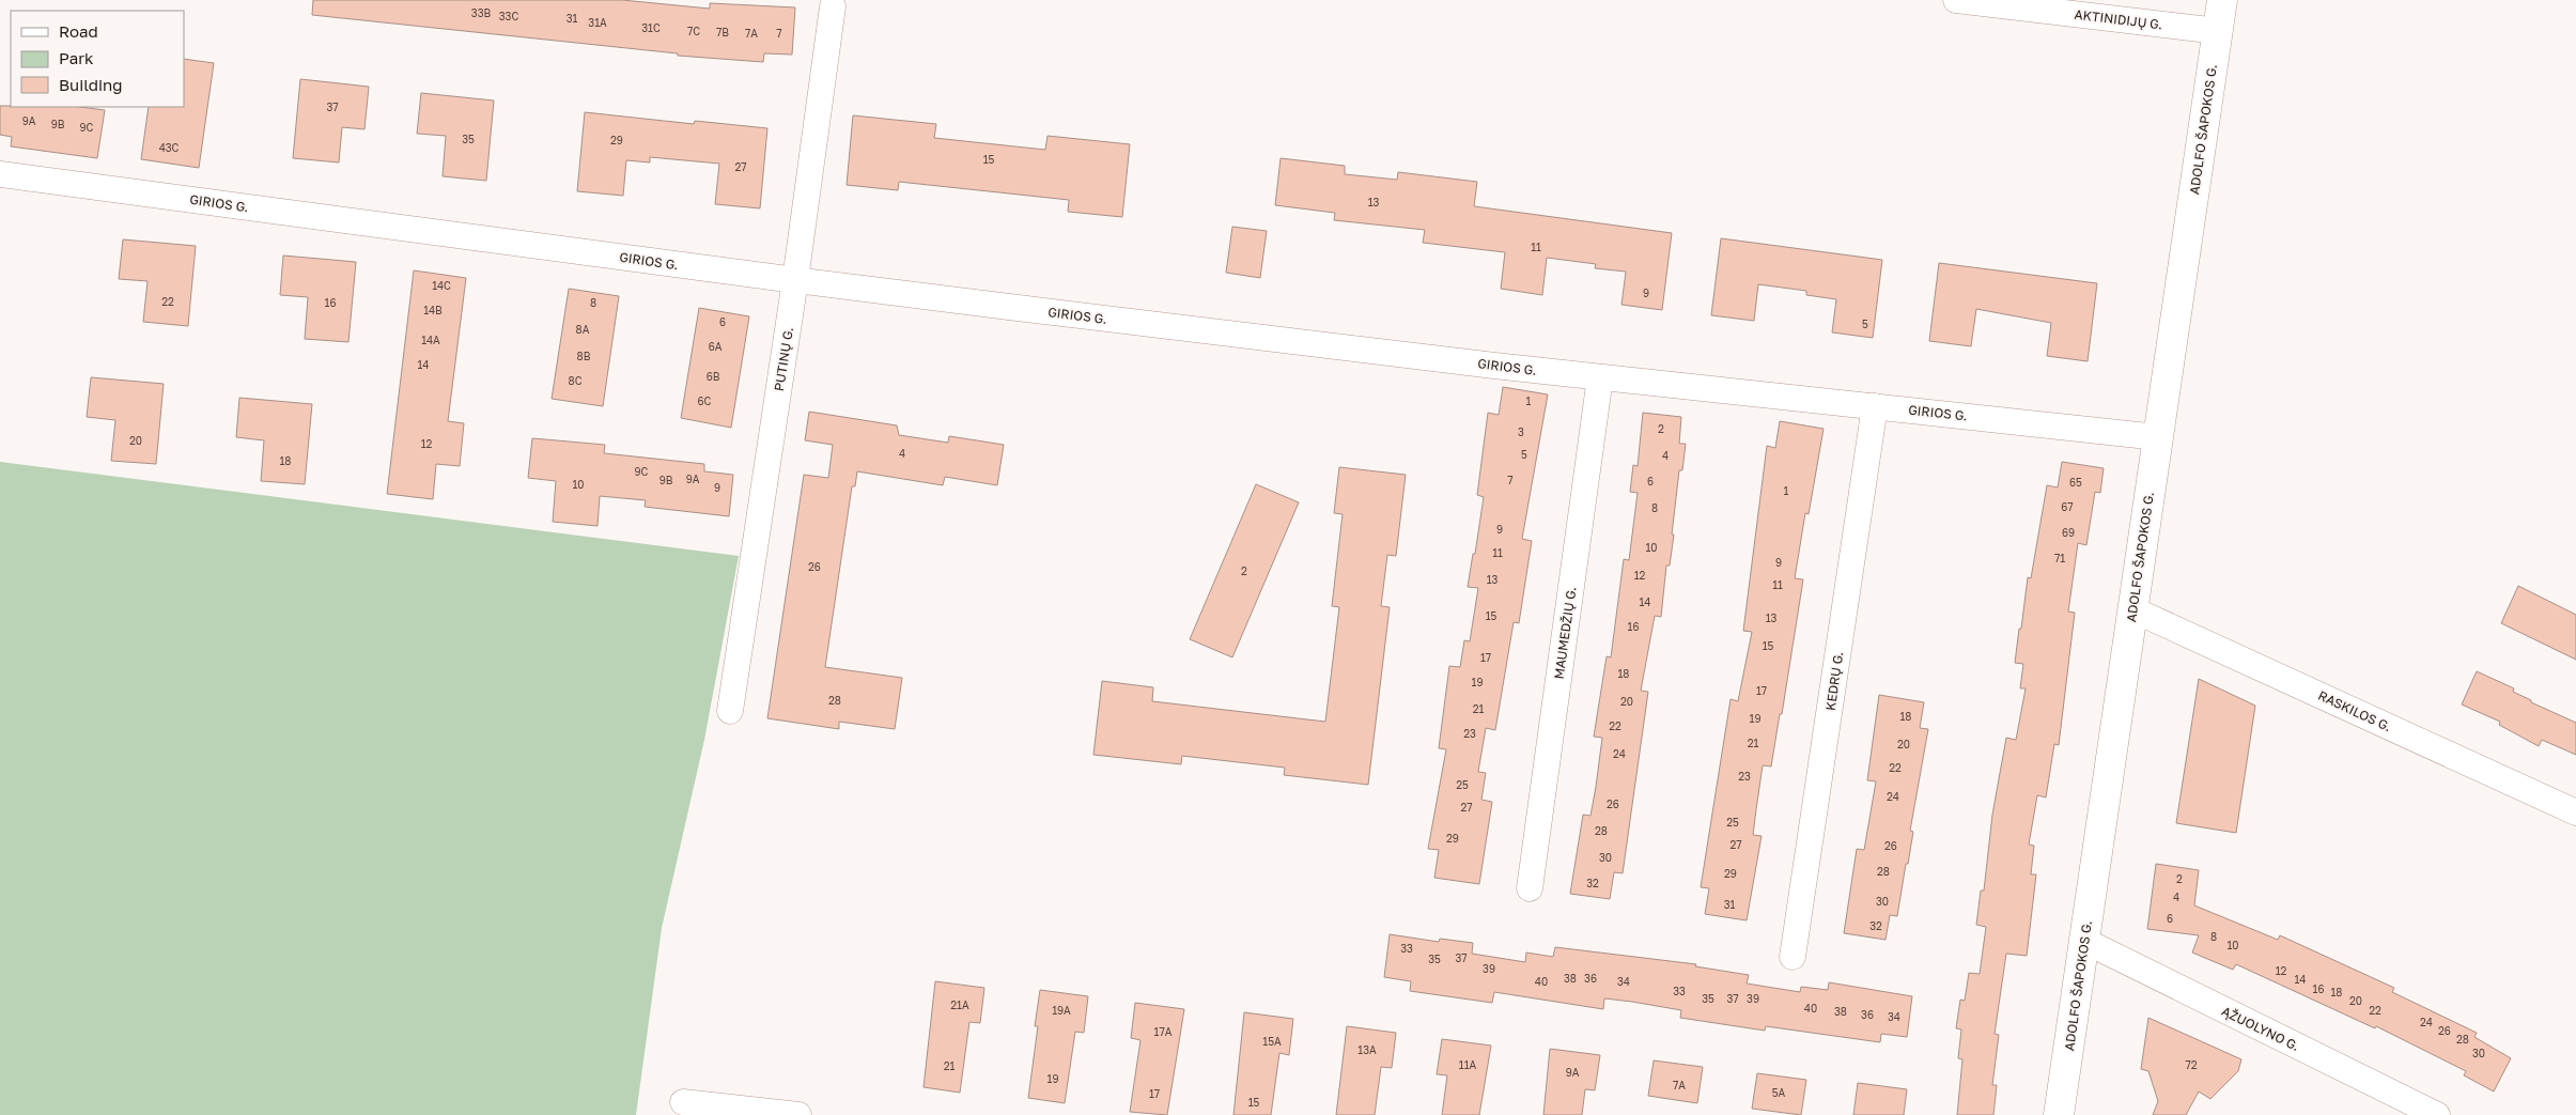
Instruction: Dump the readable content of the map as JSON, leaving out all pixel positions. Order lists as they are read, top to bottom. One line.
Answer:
{"streets":{"street":["AKTINIDIJŲ G.","ADOLFO ŠAPOKOS G.","GIRIOS G.","PUTINŲ G.","MAUMEDŽIŲ G.","KEDRŲ G.","RASKILOS G.","ĄŽUOLYNO G."]},"crossings":[["AKTINIDIJŲ G.","ADOLFO ŠAPOKOS G."],["ADOLFO ŠAPOKOS G.","GIRIOS G."],["ADOLFO ŠAPOKOS G.","RASKILOS G."],["ADOLFO ŠAPOKOS G.","ĄŽUOLYNO G."],["GIRIOS G.","PUTINŲ G."],["GIRIOS G.","MAUMEDŽIŲ G."],["GIRIOS G.","KEDRŲ G."]],"house_numbers":["33B","33C","31","31A","31C","7C","7B","7A","7","37","9A","9B","9C","35","29","43C","15","27","13","11","14C","9","22","16","8","14B","6","5","8A","14A","6A","8B","14","6B","8C","6C","1","2","3","20","12","4","5","4","18","9C","9A","9B","7","6","65","10","9","1","67","8","9","69","10","11","71","9","26","2","12","13","11","14","15","13","16","15","17","18","19","17","28","20","21","18","19","22","23","21","20","24","22","23","25","24","26","27","25","28","29","27","26","30","28","29","2","32","4","30","31","6","32","8","10","33","37","35","39","12","38","36","14","40","34","16","33","18","35","37","39","20","21A","40","19A","22","38","36","34","24","26","17A","28","15A","13A","30","11A","72","21","9A","19","7A","5A","17","15"],"legend":["Road","Park","Building"]}
